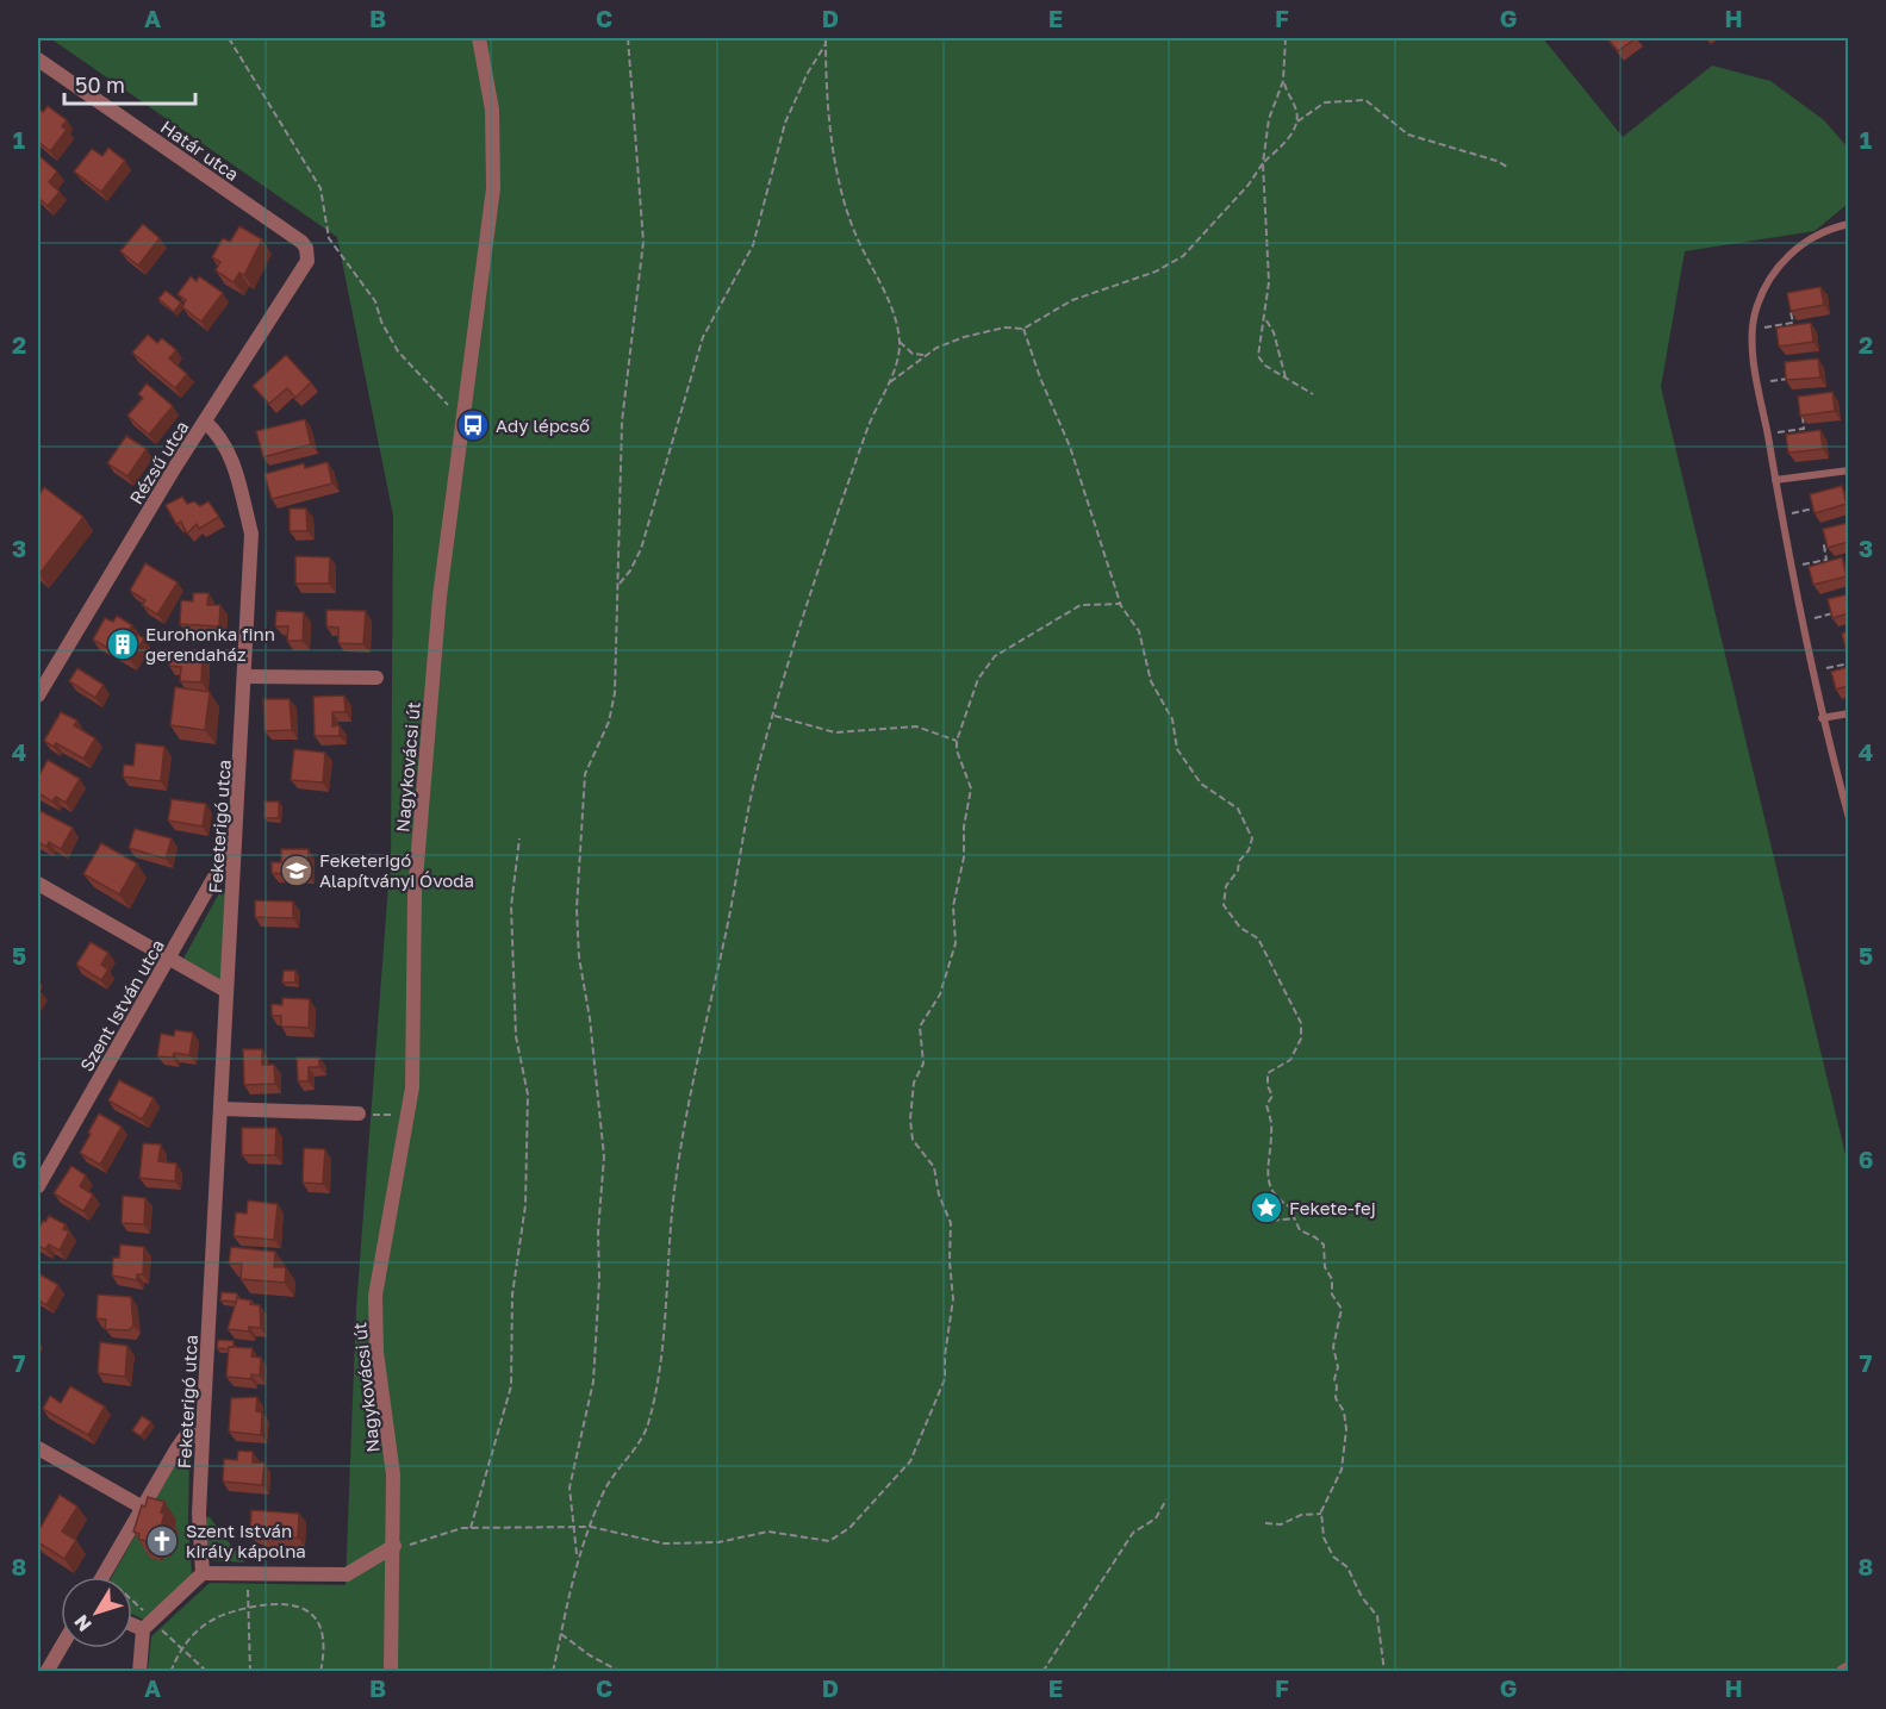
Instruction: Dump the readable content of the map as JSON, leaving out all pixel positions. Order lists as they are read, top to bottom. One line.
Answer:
{"streets":{"street":["Határ utca","Rézsű utca","Nagykovácsi út","Feketerigó utca","Szent István utca"]},"crossings":[["Határ utca","Rézsű utca"],["Rézsű utca","Feketerigó utca"],["Feketerigó utca","Szent István utca"]],"places":{"bus stop":["Ady lépcső"],"building":["Eurohonka finn gerendaház"],"school or university":["Feketerigó Alapítványi Óvoda"],"place":["Fekete-fej"],"church":["Szent István király kápolna"]},"scale_bar":"50 m","north":"bottom left","grid":{"columns":["A","B","C","D","E","F","G","H"],"rows":["1","2","3","4","5","6","7","8"]}}
